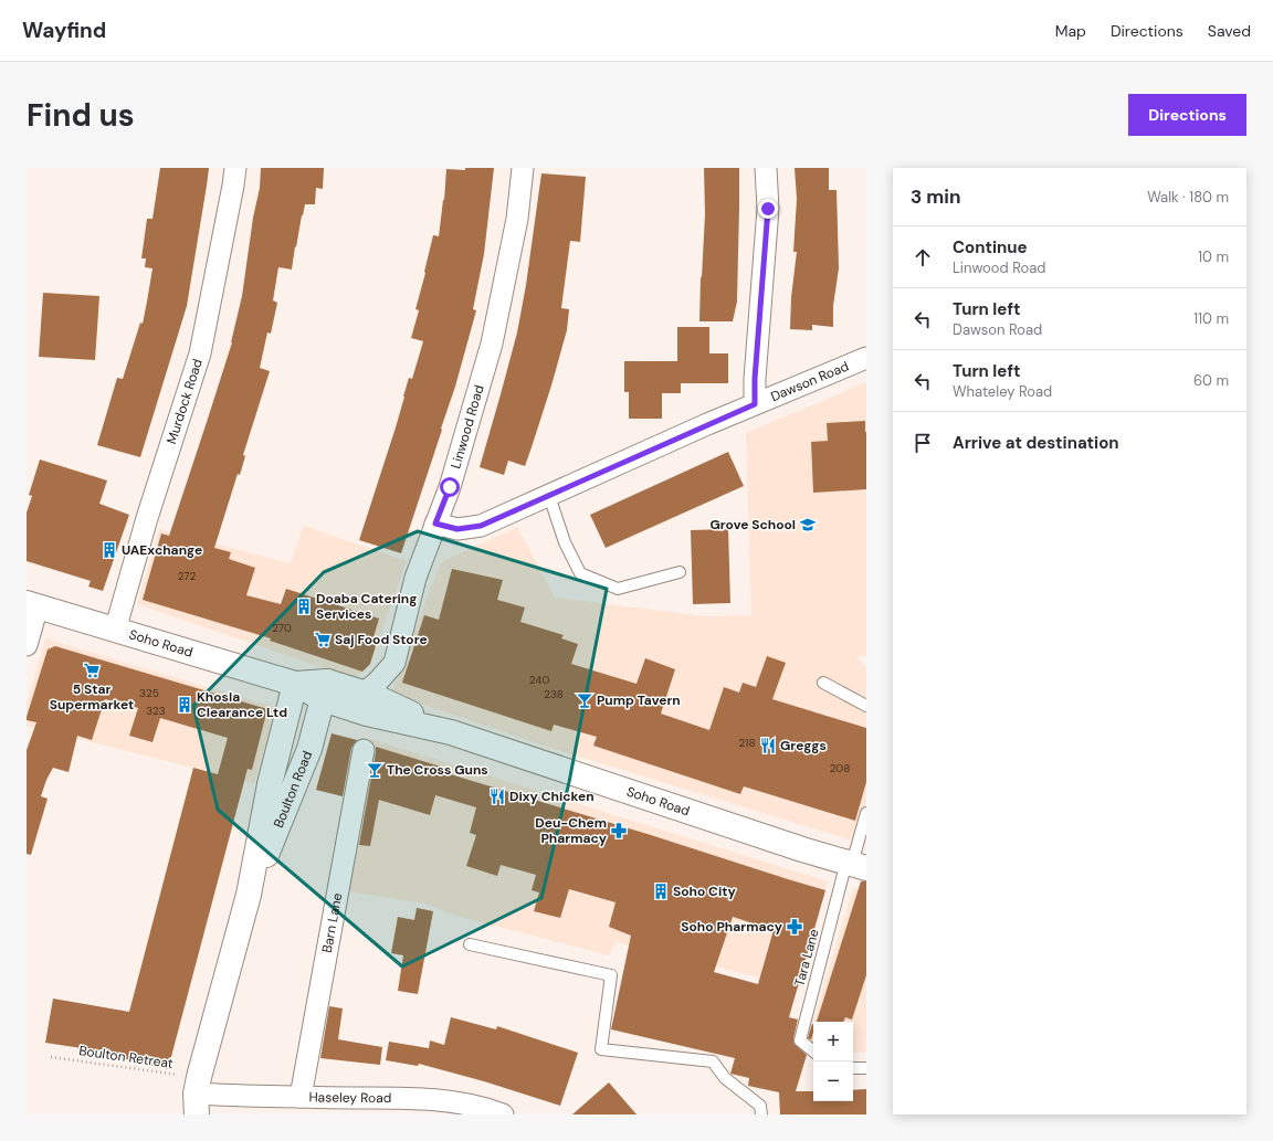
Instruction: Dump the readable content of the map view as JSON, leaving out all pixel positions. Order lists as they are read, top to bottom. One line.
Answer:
{"streets":{"main road":["Soho Road","Boulton Road"],"street":["Dawson Road","Murdock Road","Linwood Road","Barn Lane","Haseley Road"],"lane":["Tara Lane"],"path":["Boulton Retreat"]},"crossings":[["Dawson Road","Linwood Road"],["Murdock Road","Soho Road"],["Linwood Road","Soho Road"],["Soho Road","Boulton Road"],["Soho Road","Tara Lane"],["Boulton Road","Boulton Retreat"],["Boulton Road","Haseley Road"],["Barn Lane","Haseley Road"],["Boulton Retreat","Haseley Road"]],"places":{"school or university":["Grove School"],"building":["UAExchange","Doaba Catering Services","Khosla Clearance Ltd","Soho City"],"supermarket":["Saj Food Store","5 Star Supermarket"],"bar":["Pump Tavern","The Cross Guns"],"restaurant":["Greggs","Dixy Chicken"],"pharmacy":["Deu-Chem Pharmacy","Soho Pharmacy"]},"house_numbers":["272","270","240","325","238","323","218","208"],"page":{"header":"Wayfind","nav":["Map","Directions","Saved"],"buttons":"Directions","title":"Find us","heading":["3 min","Walk · 180 m"],"list":[["Continue","Linwood Road","10 m"],["Turn left","Dawson Road","110 m"],["Turn left","Whateley Road","60 m"],"Arrive at destination"],"map_buttons":["+","−"]}}
